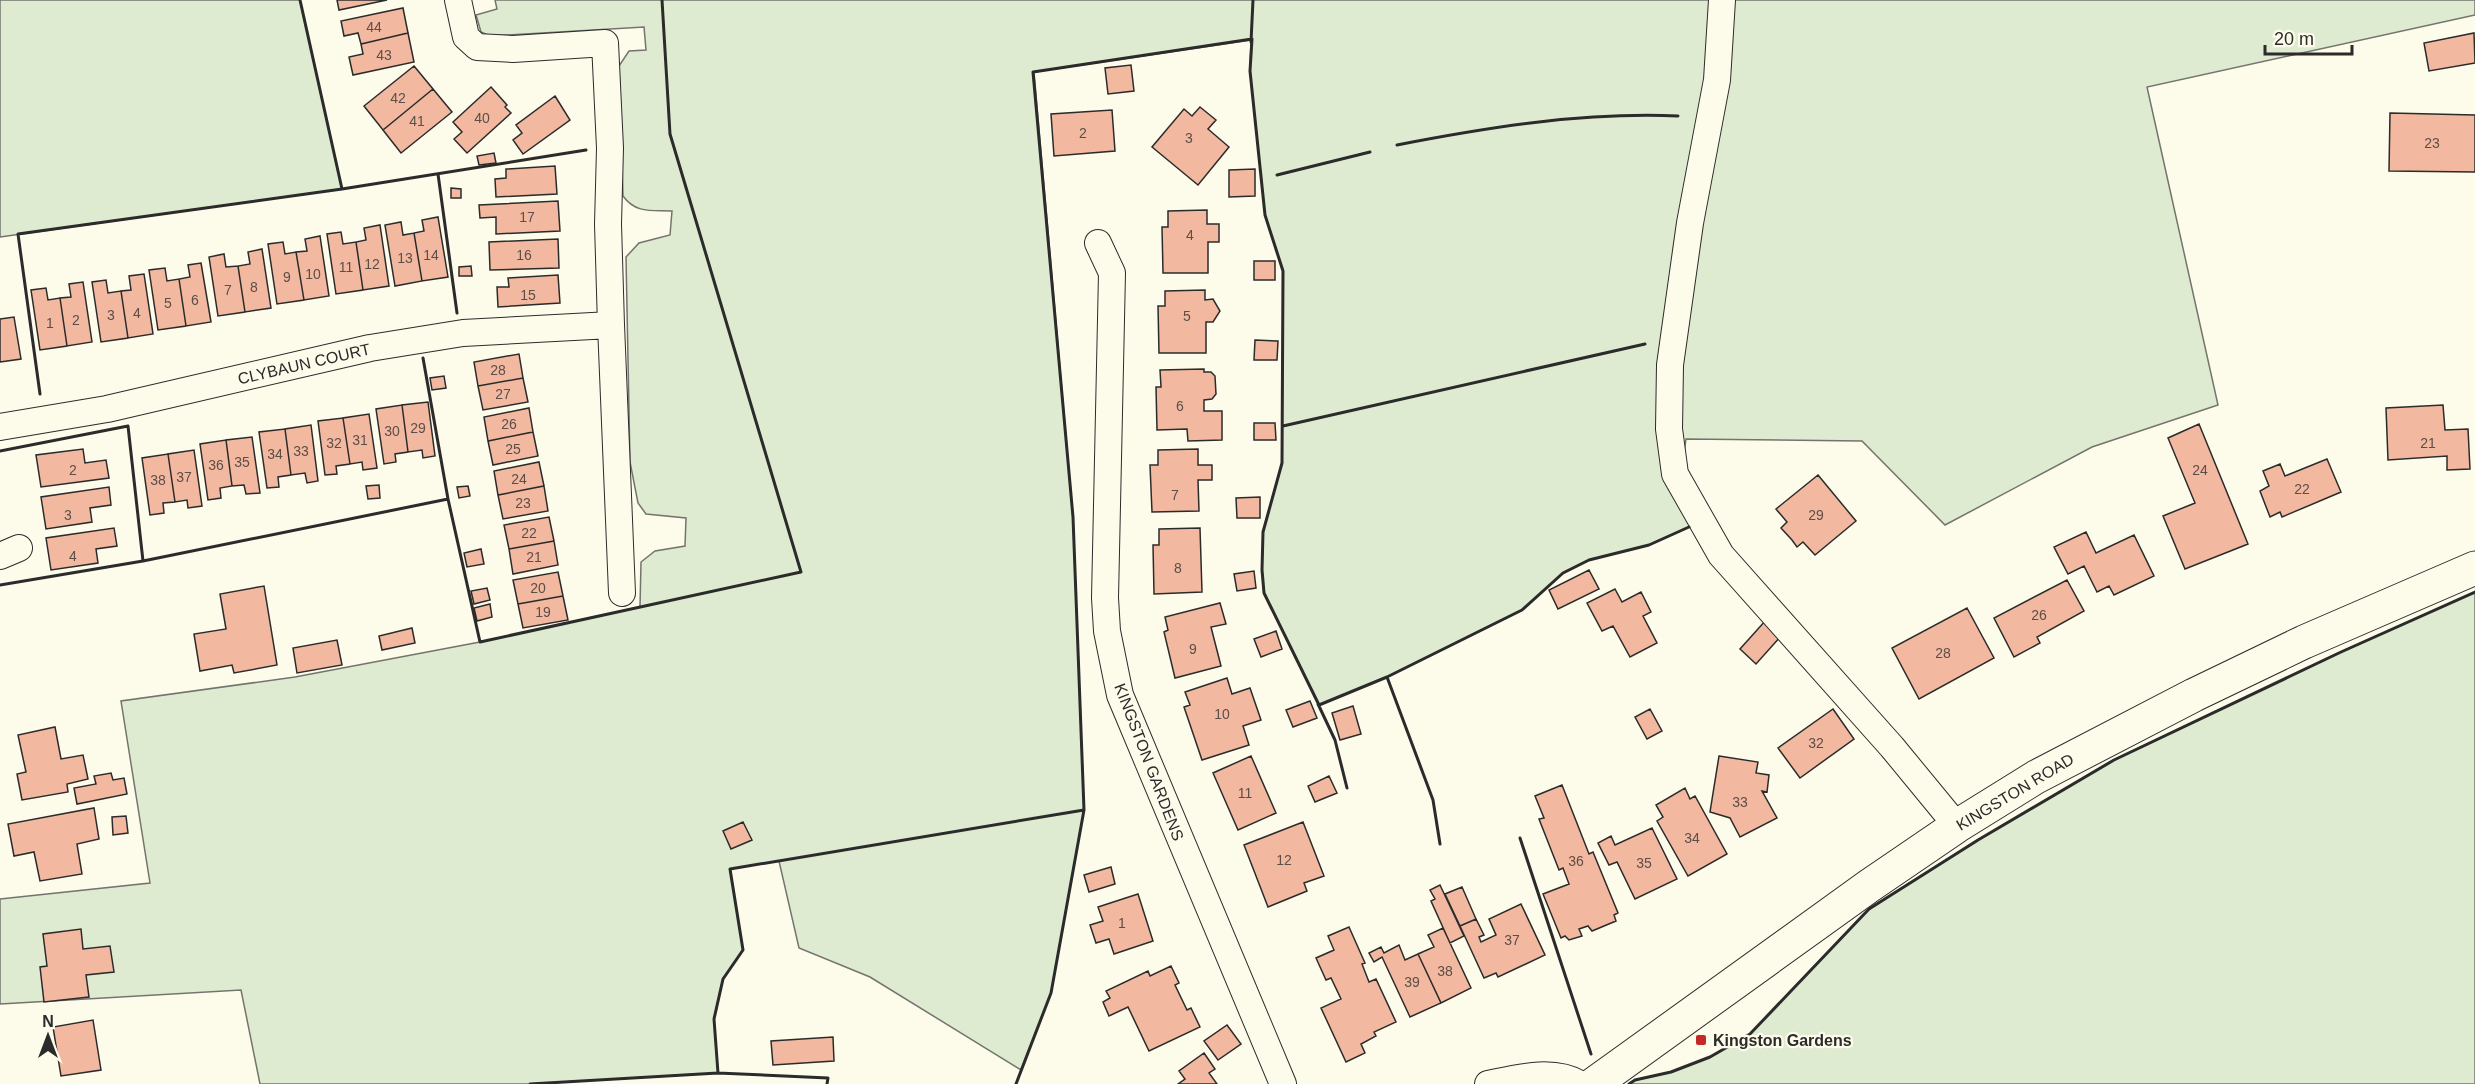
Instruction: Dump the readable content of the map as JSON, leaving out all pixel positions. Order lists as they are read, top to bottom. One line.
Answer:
{"streets":{"main road":["KINGSTON ROAD"],"street":["CLYBAUN COURT","KINGSTON GARDENS"]},"places":{"transit":["Kingston Gardens"]},"house_numbers":["44","43","42","40","41","2","3","23","17","4","14","16","13","12","11","10","9","8","7","15","6","5","4","3","5","2","1","28","27","6","26","29","30","31","32","21","25","33","34","35","36","2","24","37","24","38","22","7","23","3","29","22","4","21","8","20","19","26","9","28","10","32","11","33","34","12","36","35","1","37","38","39"],"scale_bar":"20 m","north":"top"}
